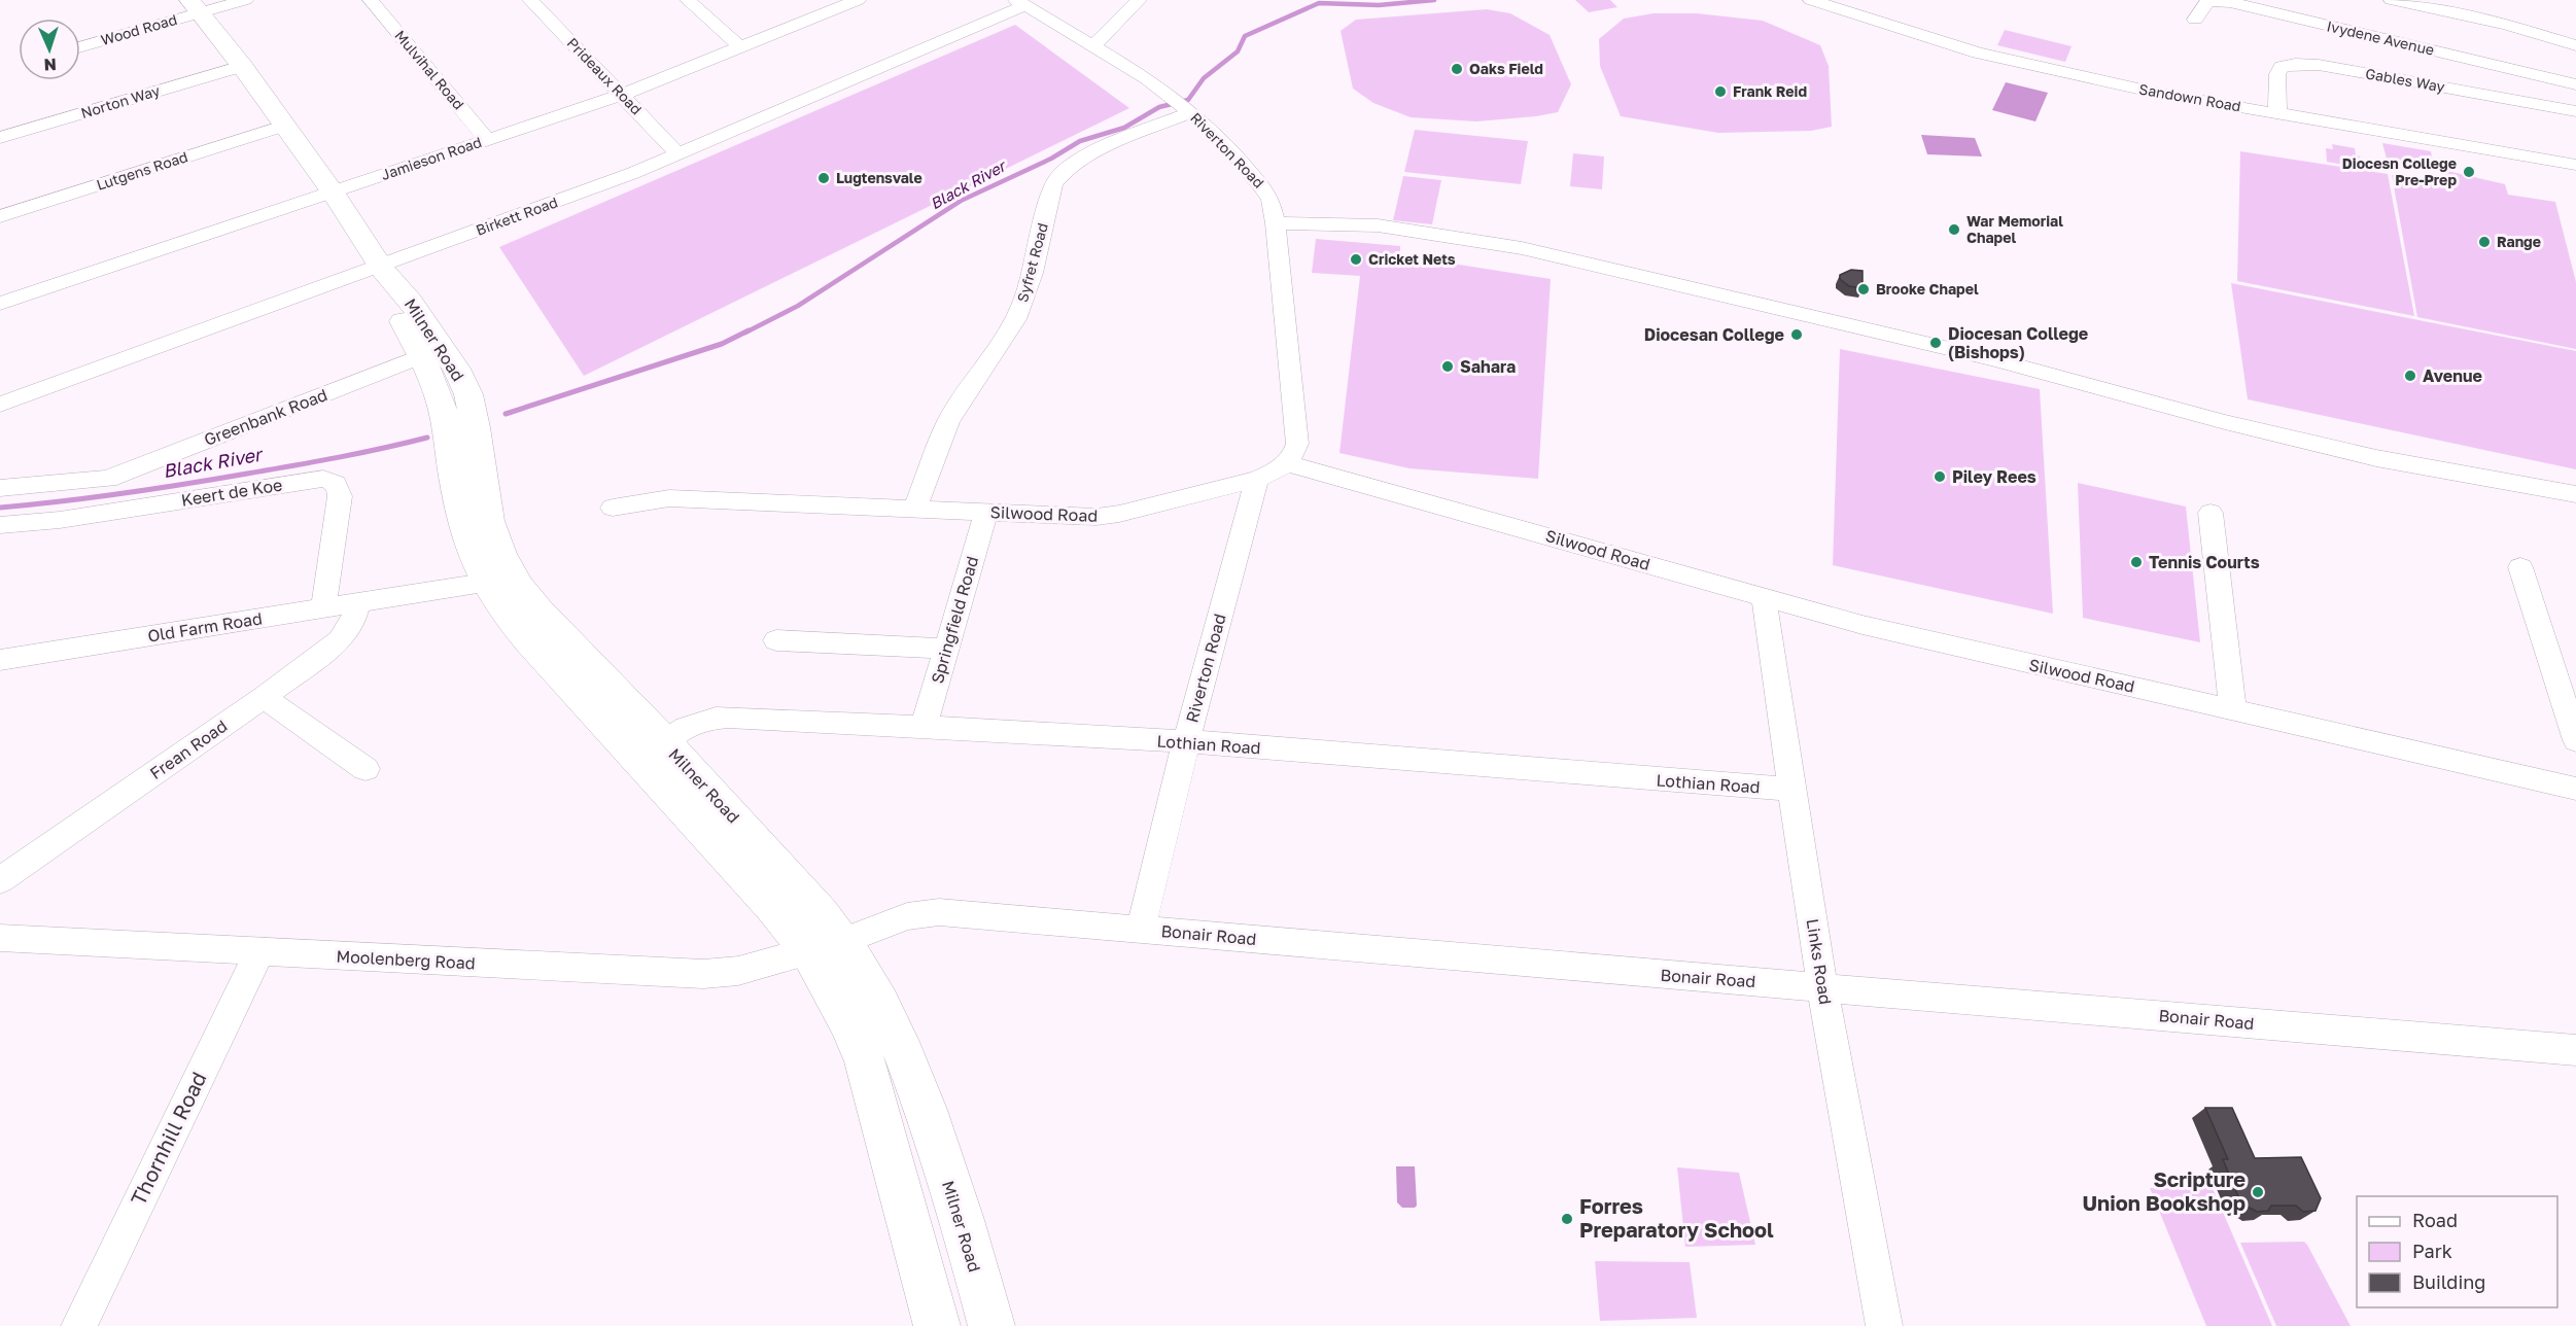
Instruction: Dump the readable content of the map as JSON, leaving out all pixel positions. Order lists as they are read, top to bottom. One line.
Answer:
{"streets":{"main road":["Milner Road"],"street":["Wood Road","Ivydene Avenue","Mulvihal Road","Prideaux Road","Gables Way","Sandown Road","Norton Way","Riverton Road","Jamieson Road","Lutgens Road","Birkett Road","Syfret Road","Greenbank Road","Keert de Koe","Silwood Road","Springfield Road","Old Farm Road","Lothian Road","Frean Road","Bonair Road","Moolenberg Road","Links Road","Thornhill Road"]},"crossings":[["Wood Road","Milner Road"],["Mulvihal Road","Jamieson Road"],["Prideaux Road","Jamieson Road"],["Prideaux Road","Birkett Road"],["Gables Way","Sandown Road"],["Norton Way","Milner Road"],["Riverton Road","Birkett Road"],["Riverton Road","Syfret Road"],["Riverton Road","Silwood Road"],["Riverton Road","Lothian Road"],["Riverton Road","Bonair Road"],["Jamieson Road","Milner Road"],["Lutgens Road","Milner Road"],["Birkett Road","Milner Road"],["Syfret Road","Silwood Road"],["Milner Road","Greenbank Road"],["Milner Road","Old Farm Road"],["Milner Road","Lothian Road"],["Milner Road","Bonair Road"],["Milner Road","Moolenberg Road"],["Keert de Koe","Old Farm Road"],["Silwood Road","Springfield Road"],["Silwood Road","Links Road"],["Springfield Road","Lothian Road"],["Old Farm Road","Frean Road"],["Lothian Road","Links Road"],["Bonair Road","Moolenberg Road"],["Bonair Road","Links Road"],["Moolenberg Road","Thornhill Road"]],"water":["Black River"],"places":["Oaks Field","Frank Reid","Diocesn College Pre-Prep","Lugtensvale","War Memorial Chapel","Range","Cricket Nets","Brooke Chapel","Diocesan College","Diocesan College (Bishops)","Sahara","Avenue","Piley Rees","Tennis Courts","Scripture Union Bookshop","Forres Preparatory School"],"legend":["Road","Park","Building"],"north":"bottom"}
